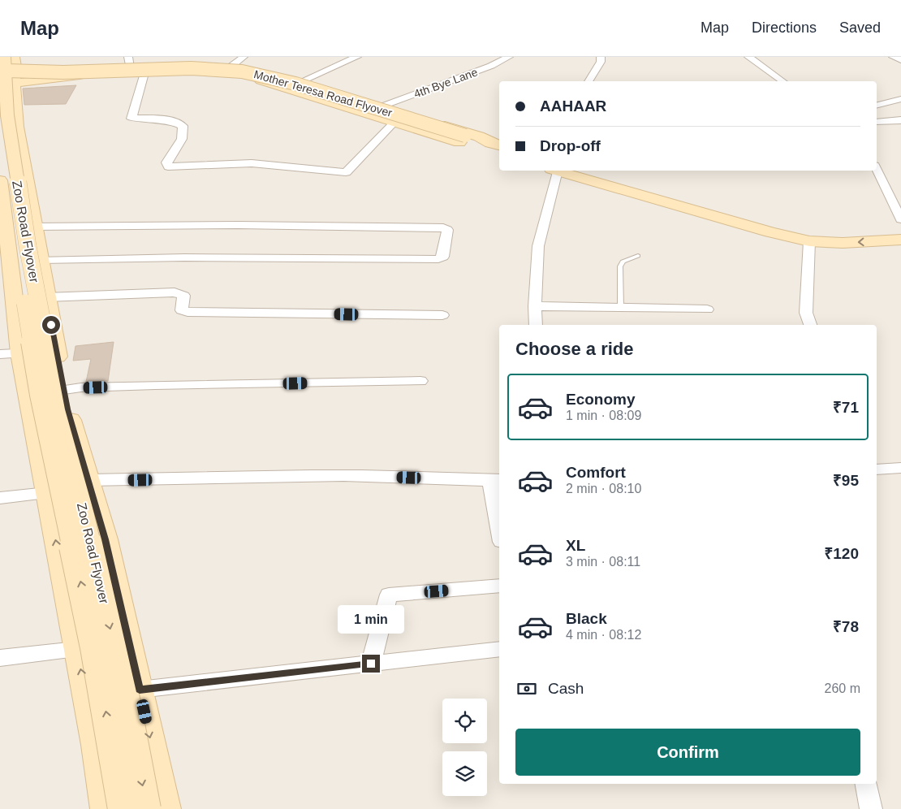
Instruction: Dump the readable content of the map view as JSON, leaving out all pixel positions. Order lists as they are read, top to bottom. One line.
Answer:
{"streets":{"main road":["Mother Teresa Road Flyover","Zoo Road Flyover"],"street":["4th Bye Lane"]},"crossings":[["Mother Teresa Road Flyover","Zoo Road Flyover"]],"page":{"header":"Map","nav":["Map","Directions","Saved"],"banner":["AAHAAR","Drop-off"],"heading":"Choose a ride","list":[{"name":"Economy","note":"1 min · 08:09","value":"₹71"},{"name":"Comfort","note":"2 min · 08:10","value":"₹95"},{"name":"XL","note":"3 min · 08:11","value":"₹120"},{"name":"Black","note":"4 min · 08:12","value":"₹78"}],"bubble":"1 min","pay":["Cash","260 m"],"buttons":"Confirm"}}
